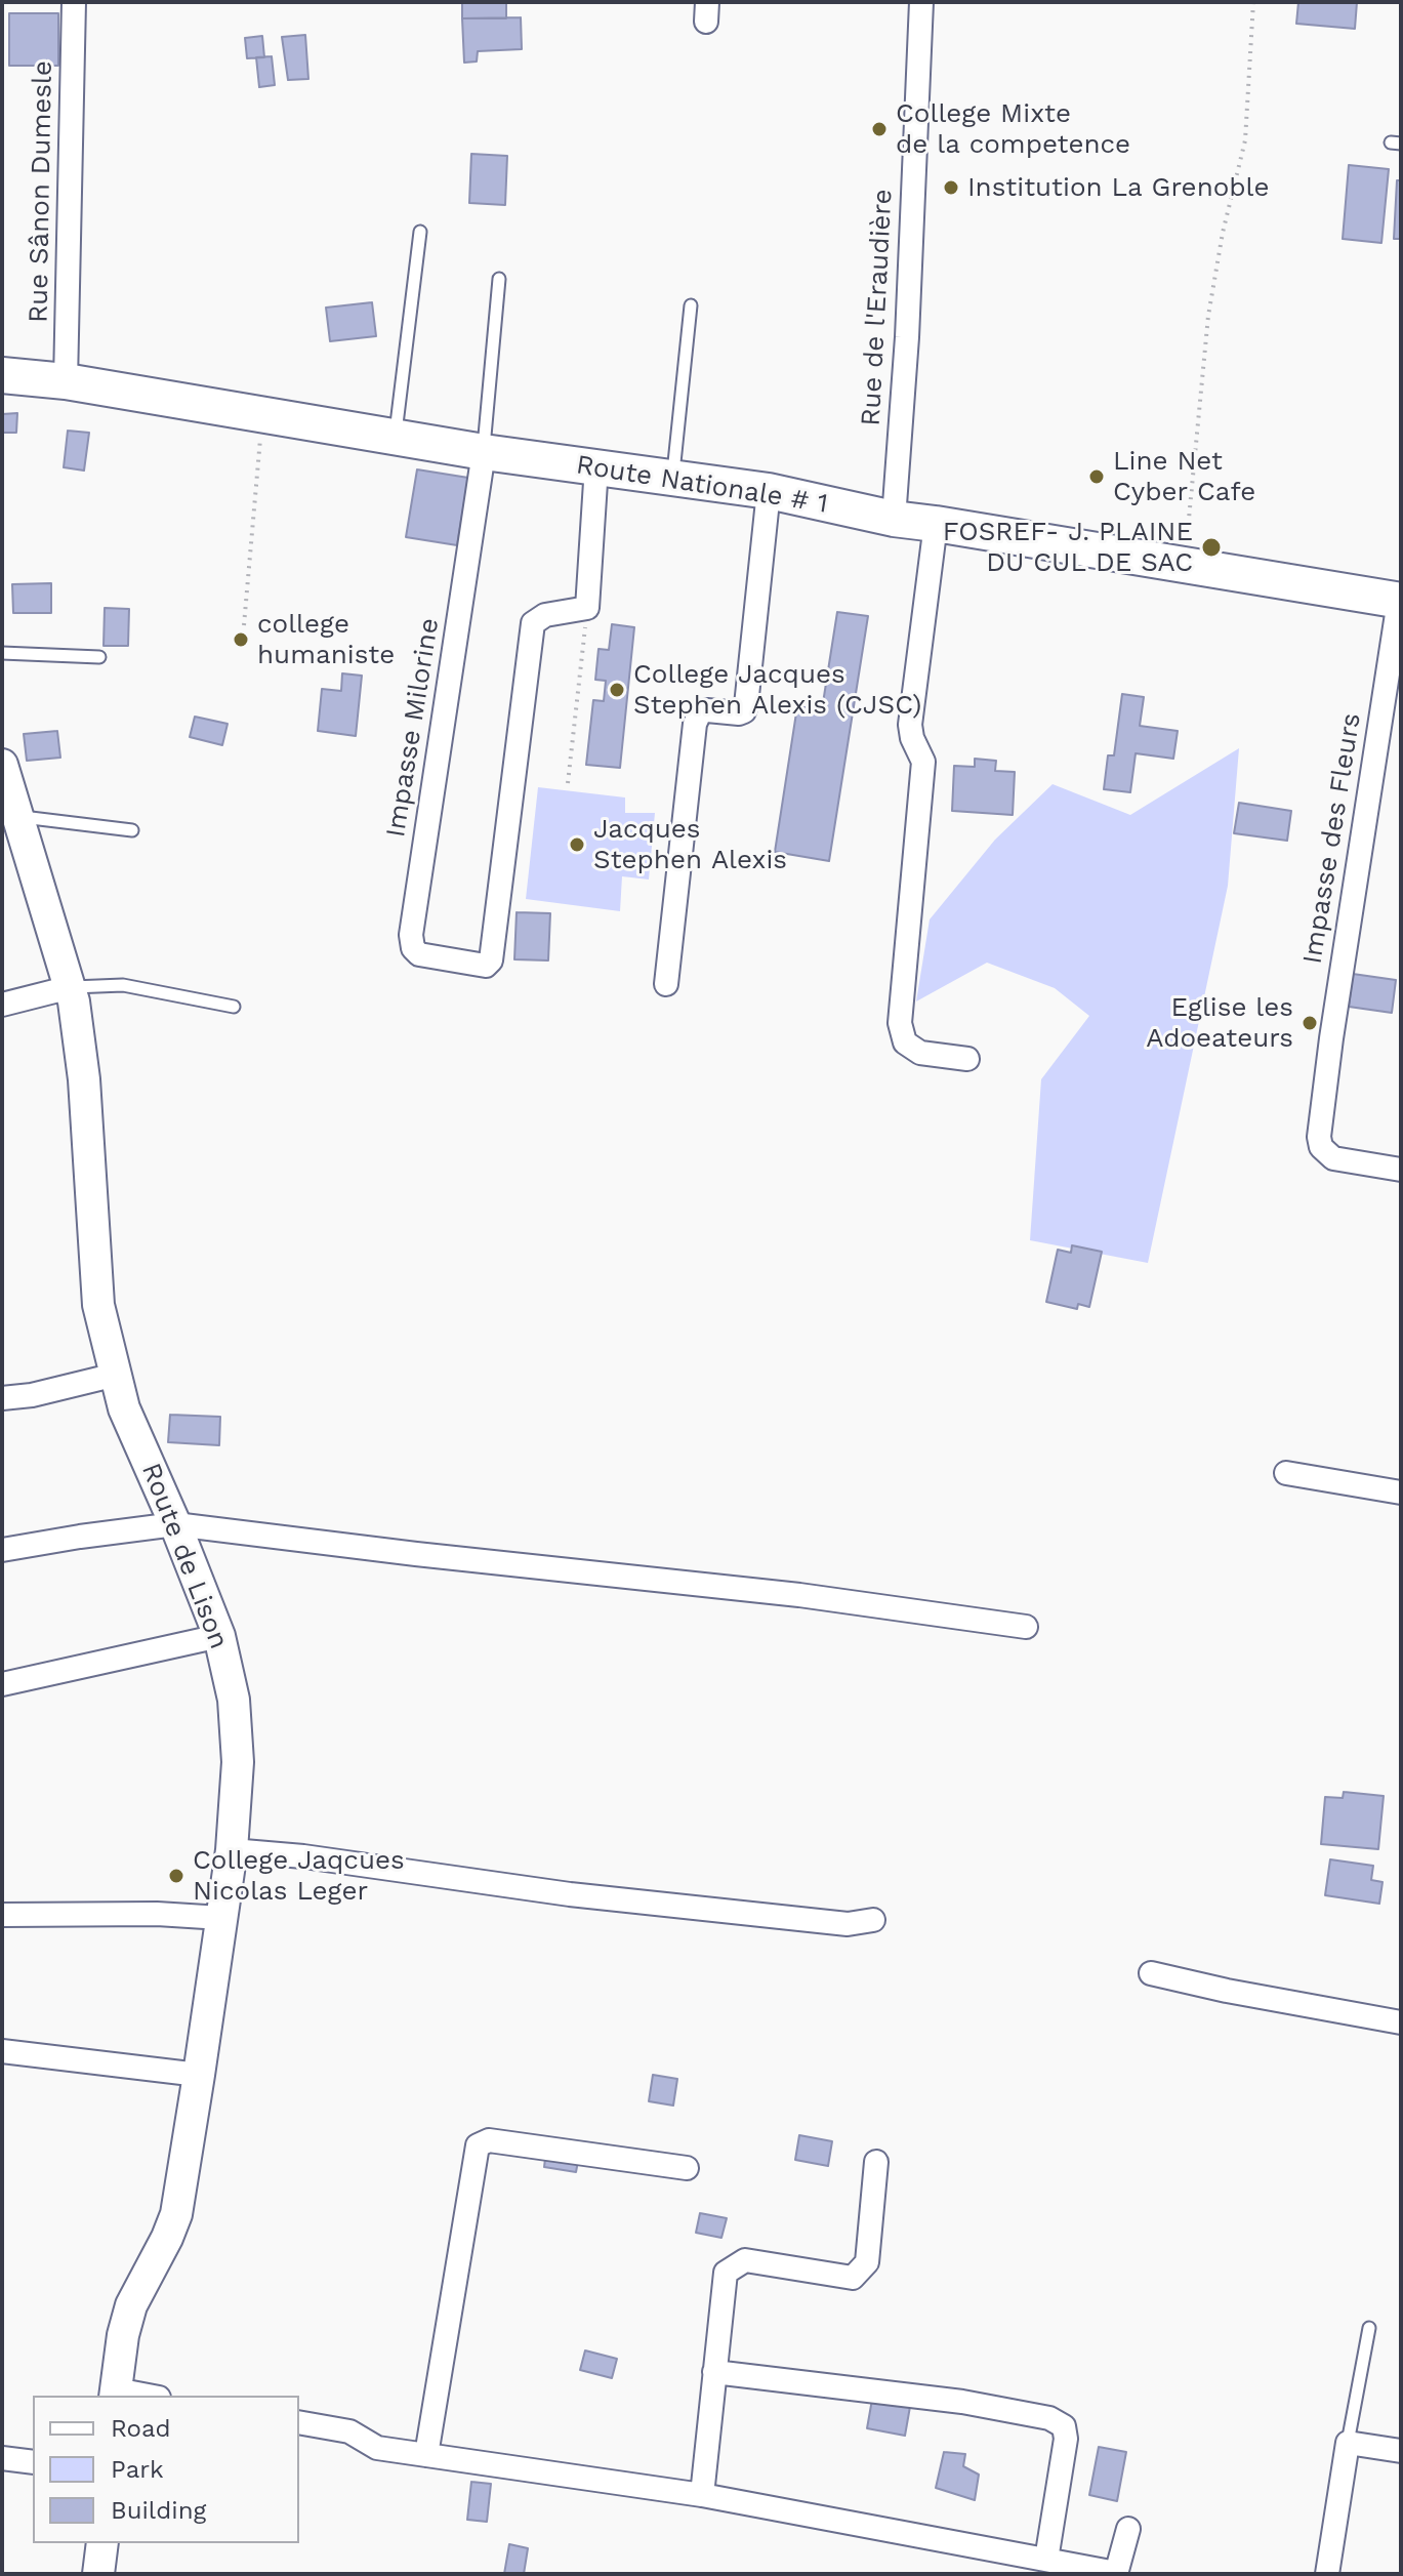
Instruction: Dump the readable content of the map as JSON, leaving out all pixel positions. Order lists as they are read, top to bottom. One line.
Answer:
{"streets":{"main road":["Route Nationale # 1"],"street":["Rue Sânon Dumesle","Rue de l'Eraudière","Impasse Milorine","Impasse des Fleurs","Route de Lison"]},"crossings":[["Rue Sânon Dumesle","Route Nationale # 1"],["Rue de l'Eraudière","Route Nationale # 1"],["Route Nationale # 1","Impasse Milorine"],["Route Nationale # 1","Impasse des Fleurs"]],"places":["College Mixte de la competence","Institution La Grenoble","Line Net Cyber Cafe","FOSREF- J. PLAINE DU CUL DE SAC","college humaniste","College Jacques Stephen Alexis (CJSC)","Jacques Stephen Alexis","Eglise les Adoeateurs","College Jaqcues Nicolas Leger"],"legend":["Road","Park","Building"]}
